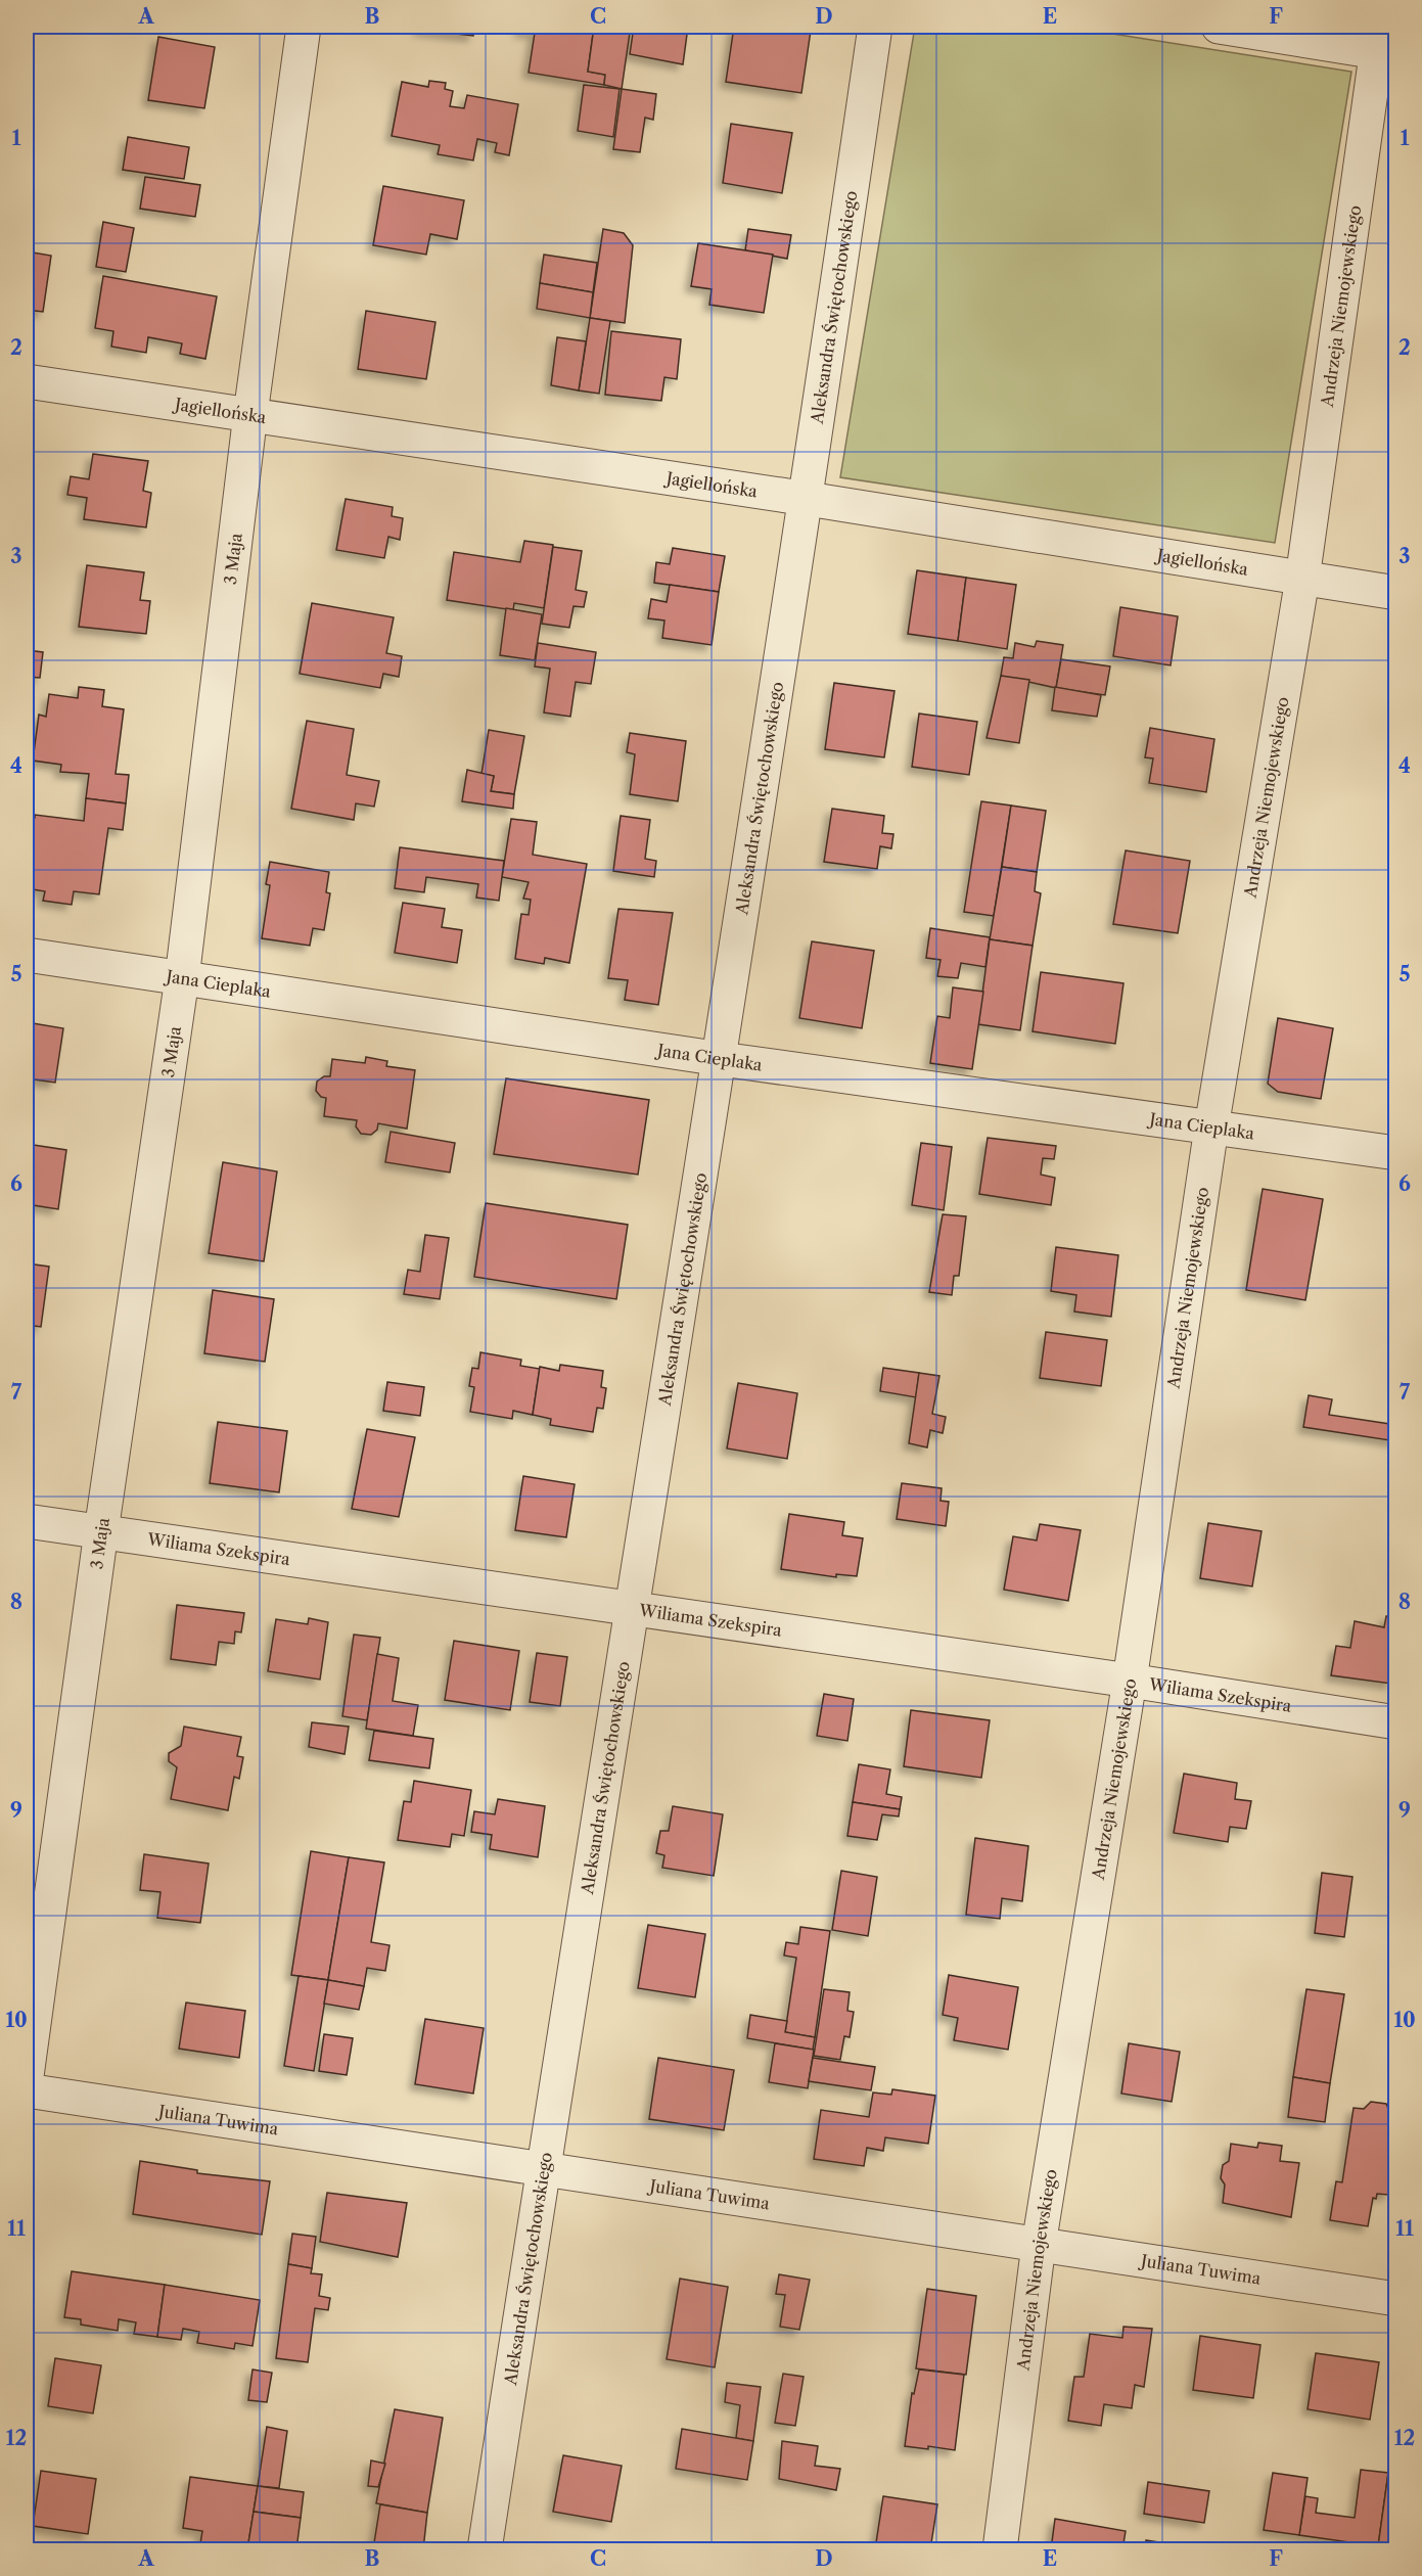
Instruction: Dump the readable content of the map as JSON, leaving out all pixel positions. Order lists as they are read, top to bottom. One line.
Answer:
{"streets":{"street":["Andrzeja Niemojewskiego","Aleksandra Świętochowskiego","Jagiellońska","3 Maja","Jana Cieplaka","Wiliama Szekspira","Juliana Tuwima"]},"crossings":[["Andrzeja Niemojewskiego","Jagiellońska"],["Andrzeja Niemojewskiego","Jana Cieplaka"],["Andrzeja Niemojewskiego","Wiliama Szekspira"],["Andrzeja Niemojewskiego","Juliana Tuwima"],["Aleksandra Świętochowskiego","Jagiellońska"],["Aleksandra Świętochowskiego","Jana Cieplaka"],["Aleksandra Świętochowskiego","Wiliama Szekspira"],["Aleksandra Świętochowskiego","Juliana Tuwima"],["Jagiellońska","3 Maja"],["3 Maja","Jana Cieplaka"],["3 Maja","Wiliama Szekspira"]],"grid":{"columns":["A","B","C","D","E","F"],"rows":["1","2","3","4","5","6","7","8","9","10","11","12"]}}
